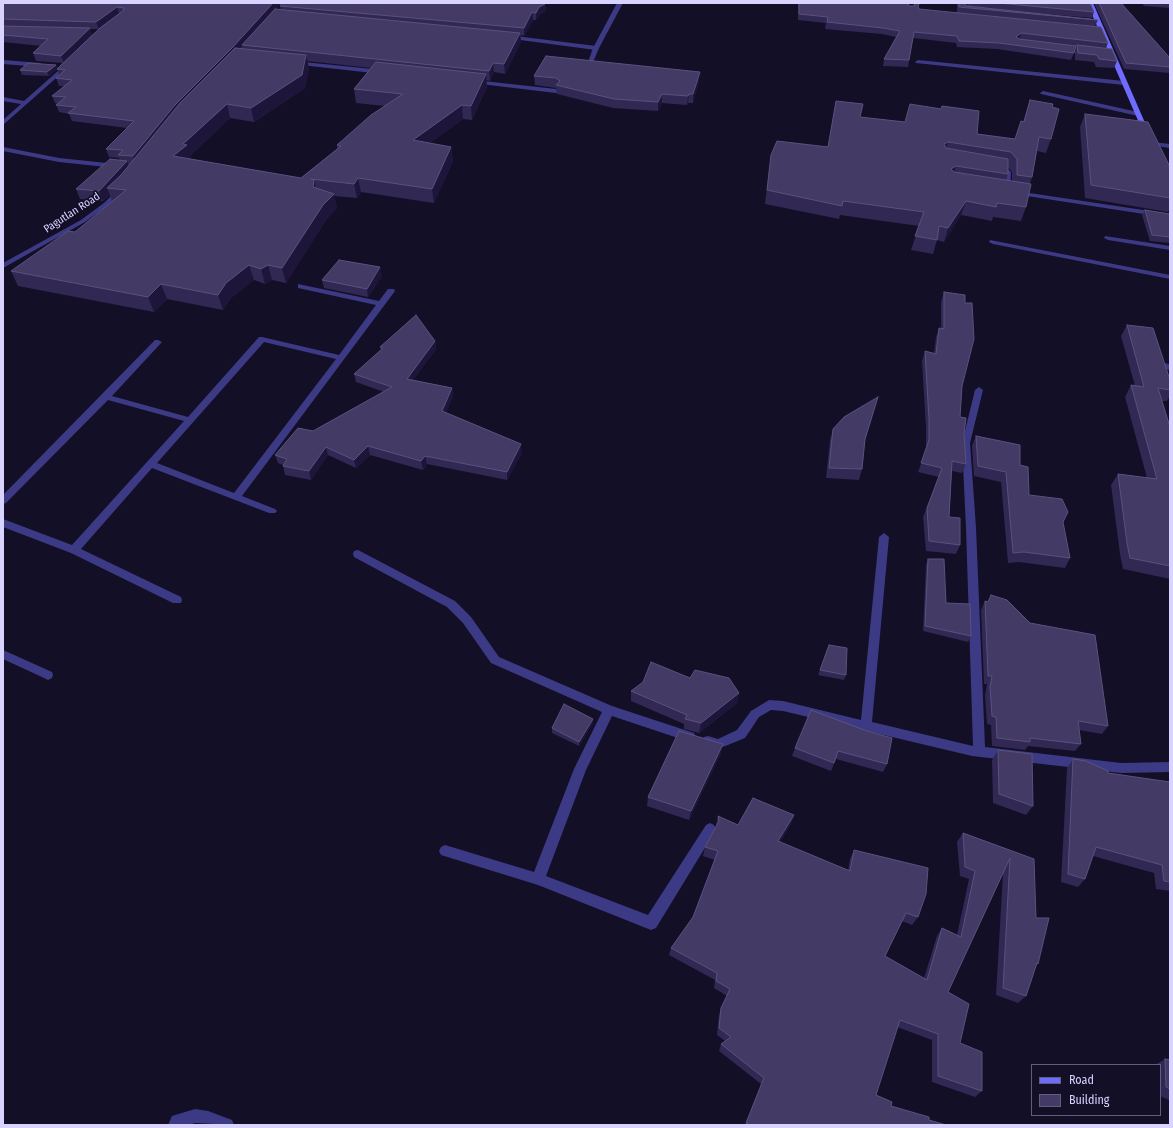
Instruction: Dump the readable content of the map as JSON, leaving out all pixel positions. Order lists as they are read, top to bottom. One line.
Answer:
{"streets":{"street":["Pagutlan Road"]},"legend":["Road","Building"]}
